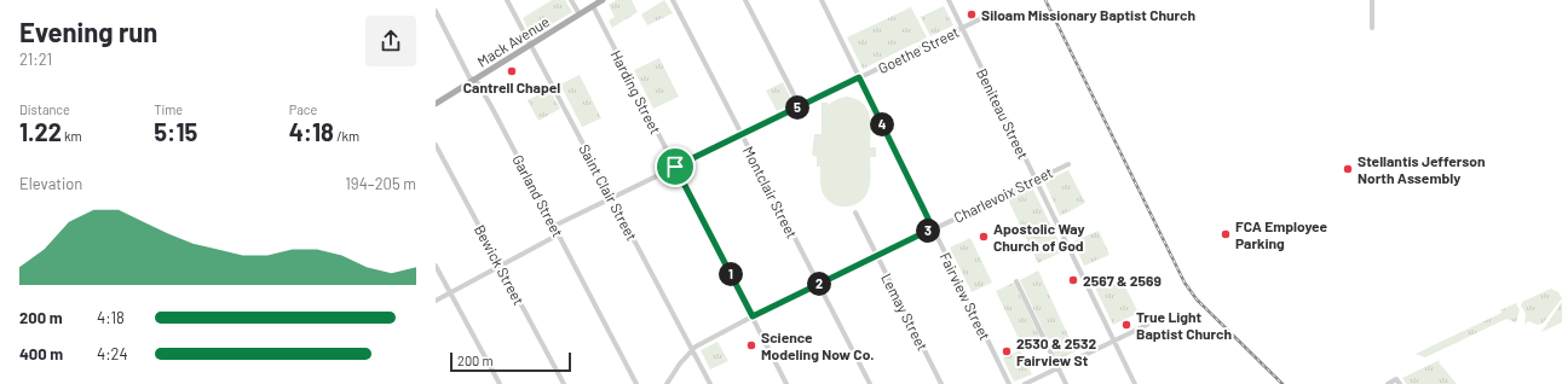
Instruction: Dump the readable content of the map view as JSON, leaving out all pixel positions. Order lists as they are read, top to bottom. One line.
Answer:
{"streets":{"main road":["Mack Avenue"],"street":["Goethe Street","Harding Street","Beniteau Street","Saint Clair Street","Montclair Street","Charlevoix Street","Garland Street","Bewick Street","Fairview Street","Lemay Street"]},"crossings":[["Mack Avenue","Harding Street"],["Mack Avenue","Saint Clair Street"],["Mack Avenue","Garland Street"],["Goethe Street","Harding Street"],["Goethe Street","Beniteau Street"],["Goethe Street","Saint Clair Street"],["Goethe Street","Montclair Street"],["Goethe Street","Garland Street"],["Goethe Street","Fairview Street"],["Harding Street","Charlevoix Street"],["Beniteau Street","Charlevoix Street"],["Saint Clair Street","Charlevoix Street"],["Montclair Street","Charlevoix Street"],["Charlevoix Street","Fairview Street"],["Charlevoix Street","Lemay Street"]],"places":["Siloam Missionary Baptist Church","Cantrell Chapel","Stellantis Jefferson North Assembly","FCA Employee Parking","Apostolic Way Church of God","2567 & 2569","True Light Baptist Church","Science Modeling Now Co.","2530 & 2532 Fairview St"],"scale_bar":"200 m","page":{"heading":["Evening run","21:21"],"stats":[["Distance","1.22 km"],["Time","5:15"],["Pace","4:18 /km"]],"pins":["5","4","3","1","2"],"chart":["Elevation","194–205 m"],"list":[{"name":"200 m","note":"4:18"},{"name":"400 m","note":"4:24"}],"scale":"200 m"}}
